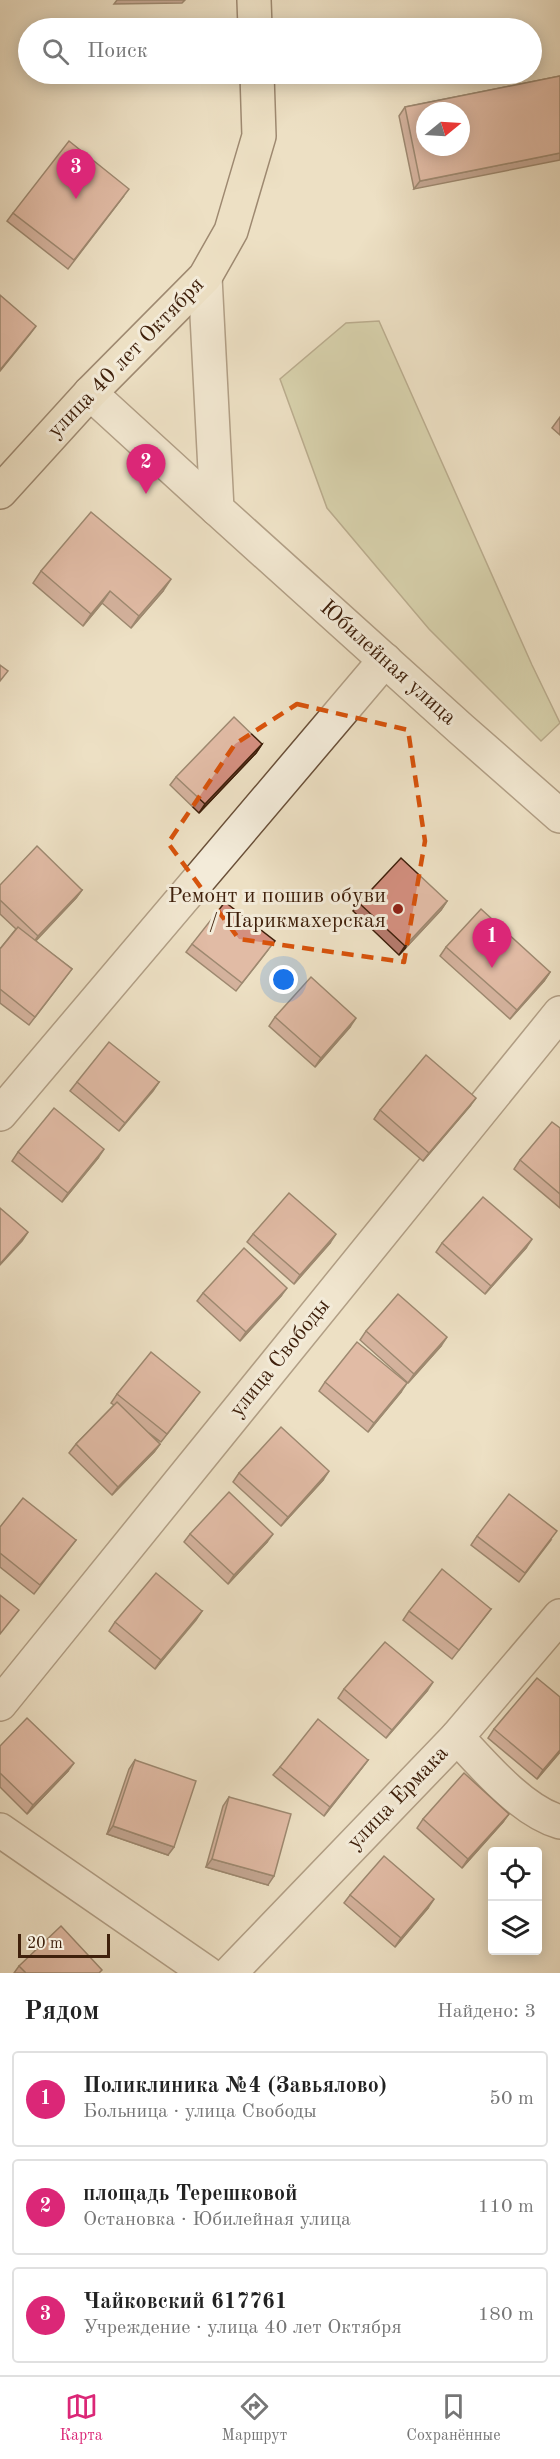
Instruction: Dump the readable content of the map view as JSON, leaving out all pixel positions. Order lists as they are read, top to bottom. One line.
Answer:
{"streets":{"main road":["улица 40 лет Октября"],"street":["Юбилейная улица","улица Свободы","улица Ермака"]},"crossings":[["улица 40 лет Октября","Юбилейная улица"]],"places":["Ремонт и пошив обуви / Парикмахерская"],"scale_bar":"20 m","north":"right","page":{"search":"Поиск","pins":["3","2","1"],"scale":"20 m","heading":["Рядом","Найдено: 3"],"list":[{"mark":"1","name":"Поликлиника №4 (Завьялово)","note":"Больница · улица Свободы","value":"50 m"},{"mark":"2","name":"площадь Терешковой","note":"Остановка · Юбилейная улица","value":"110 m"},{"mark":"3","name":"Чайковский 617761","note":"Учреждение · улица 40 лет Октября","value":"180 m"}],"nav":["Карта","Маршрут","Сохранённые"]}}
